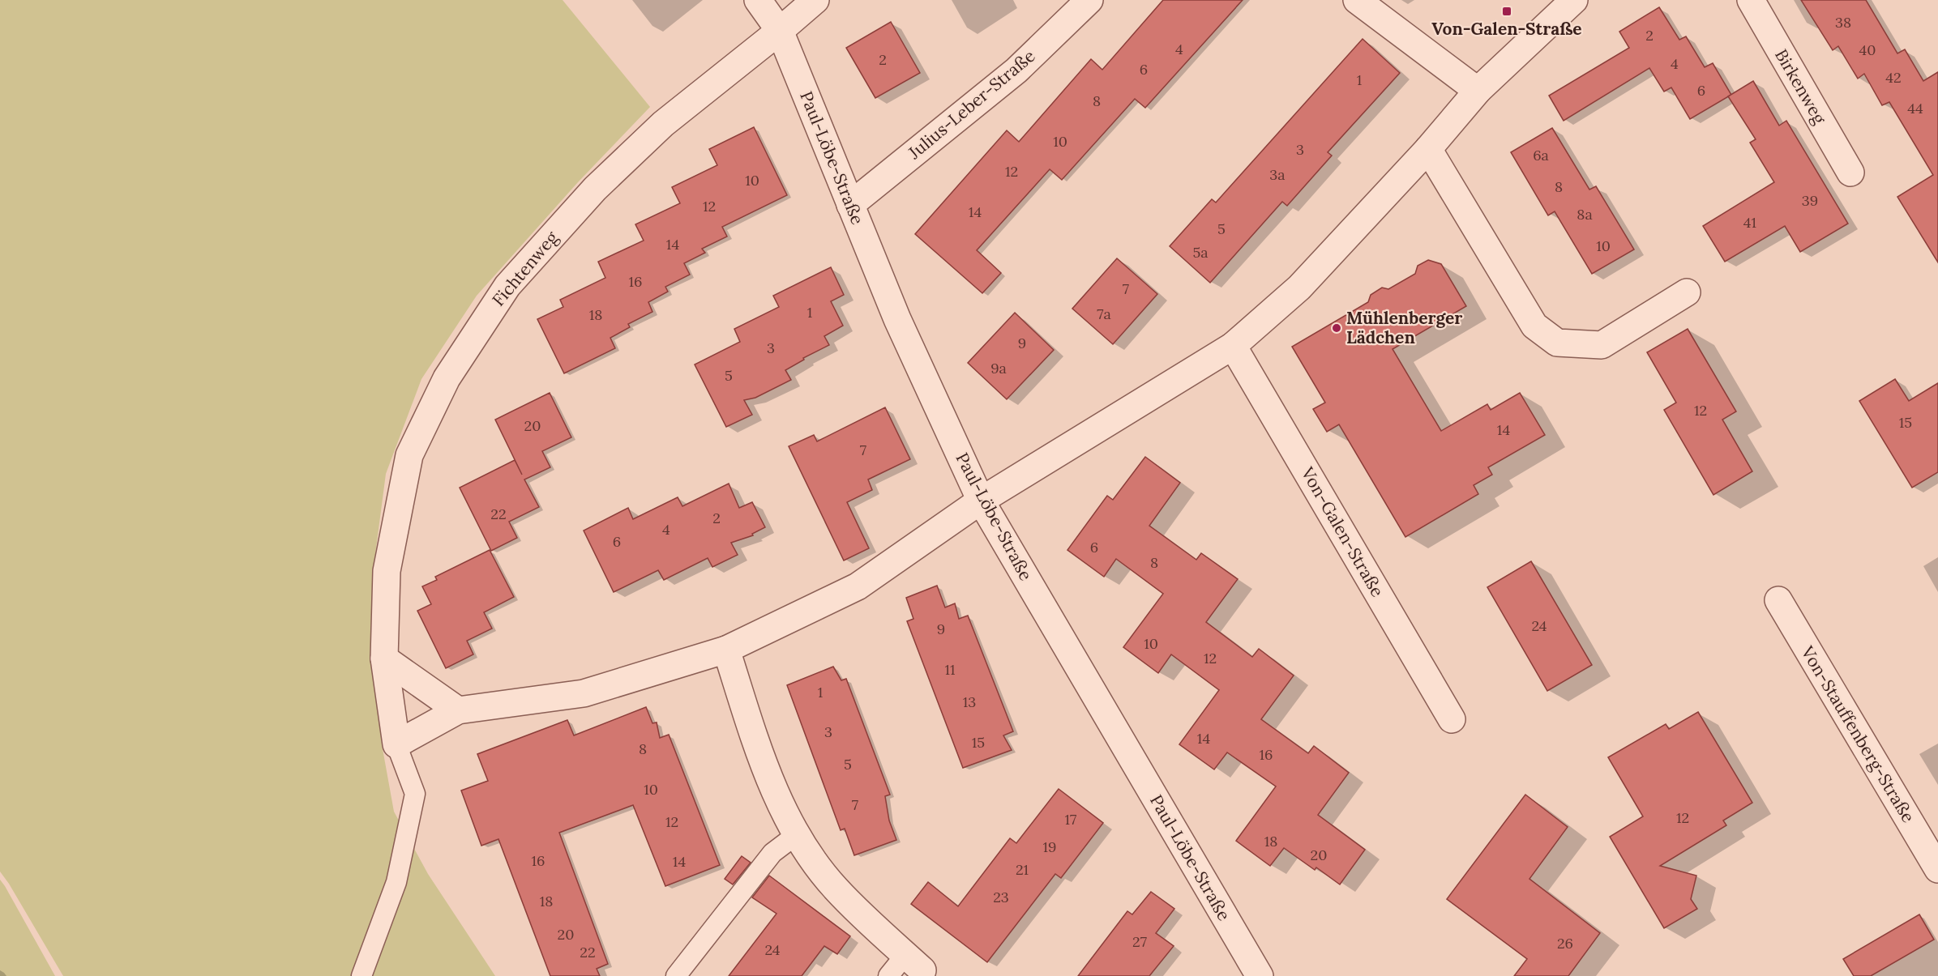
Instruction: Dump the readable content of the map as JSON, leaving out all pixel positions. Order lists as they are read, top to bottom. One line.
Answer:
{"streets":{"street":["Birkenweg","Julius-Leber-Straße","Paul-Löbe-Straße","Fichtenweg","Von-Galen-Straße","Von-Stauffenberg-Straße"]},"crossings":[["Julius-Leber-Straße","Paul-Löbe-Straße"],["Paul-Löbe-Straße","Fichtenweg"]],"places":{"transit":["Von-Galen-Straße"],"other":["Mühlenberger Lädchen"]},"house_numbers":["38","2","4","40","2","4","6","42","1","6","8","44","10","3","6a","12","3a","10","8","39","12","14","8a","41","5","14","10","5a","16","7","1","7a","18","9","3","9a","5","12","15","20","14","7","22","2","4","6","6","8","24","9","10","12","11","1","13","3","14","15","8","16","5","10","7","12","17","12","18","19","20","16","14","21","23","18","20","27","26","24","22"]}
